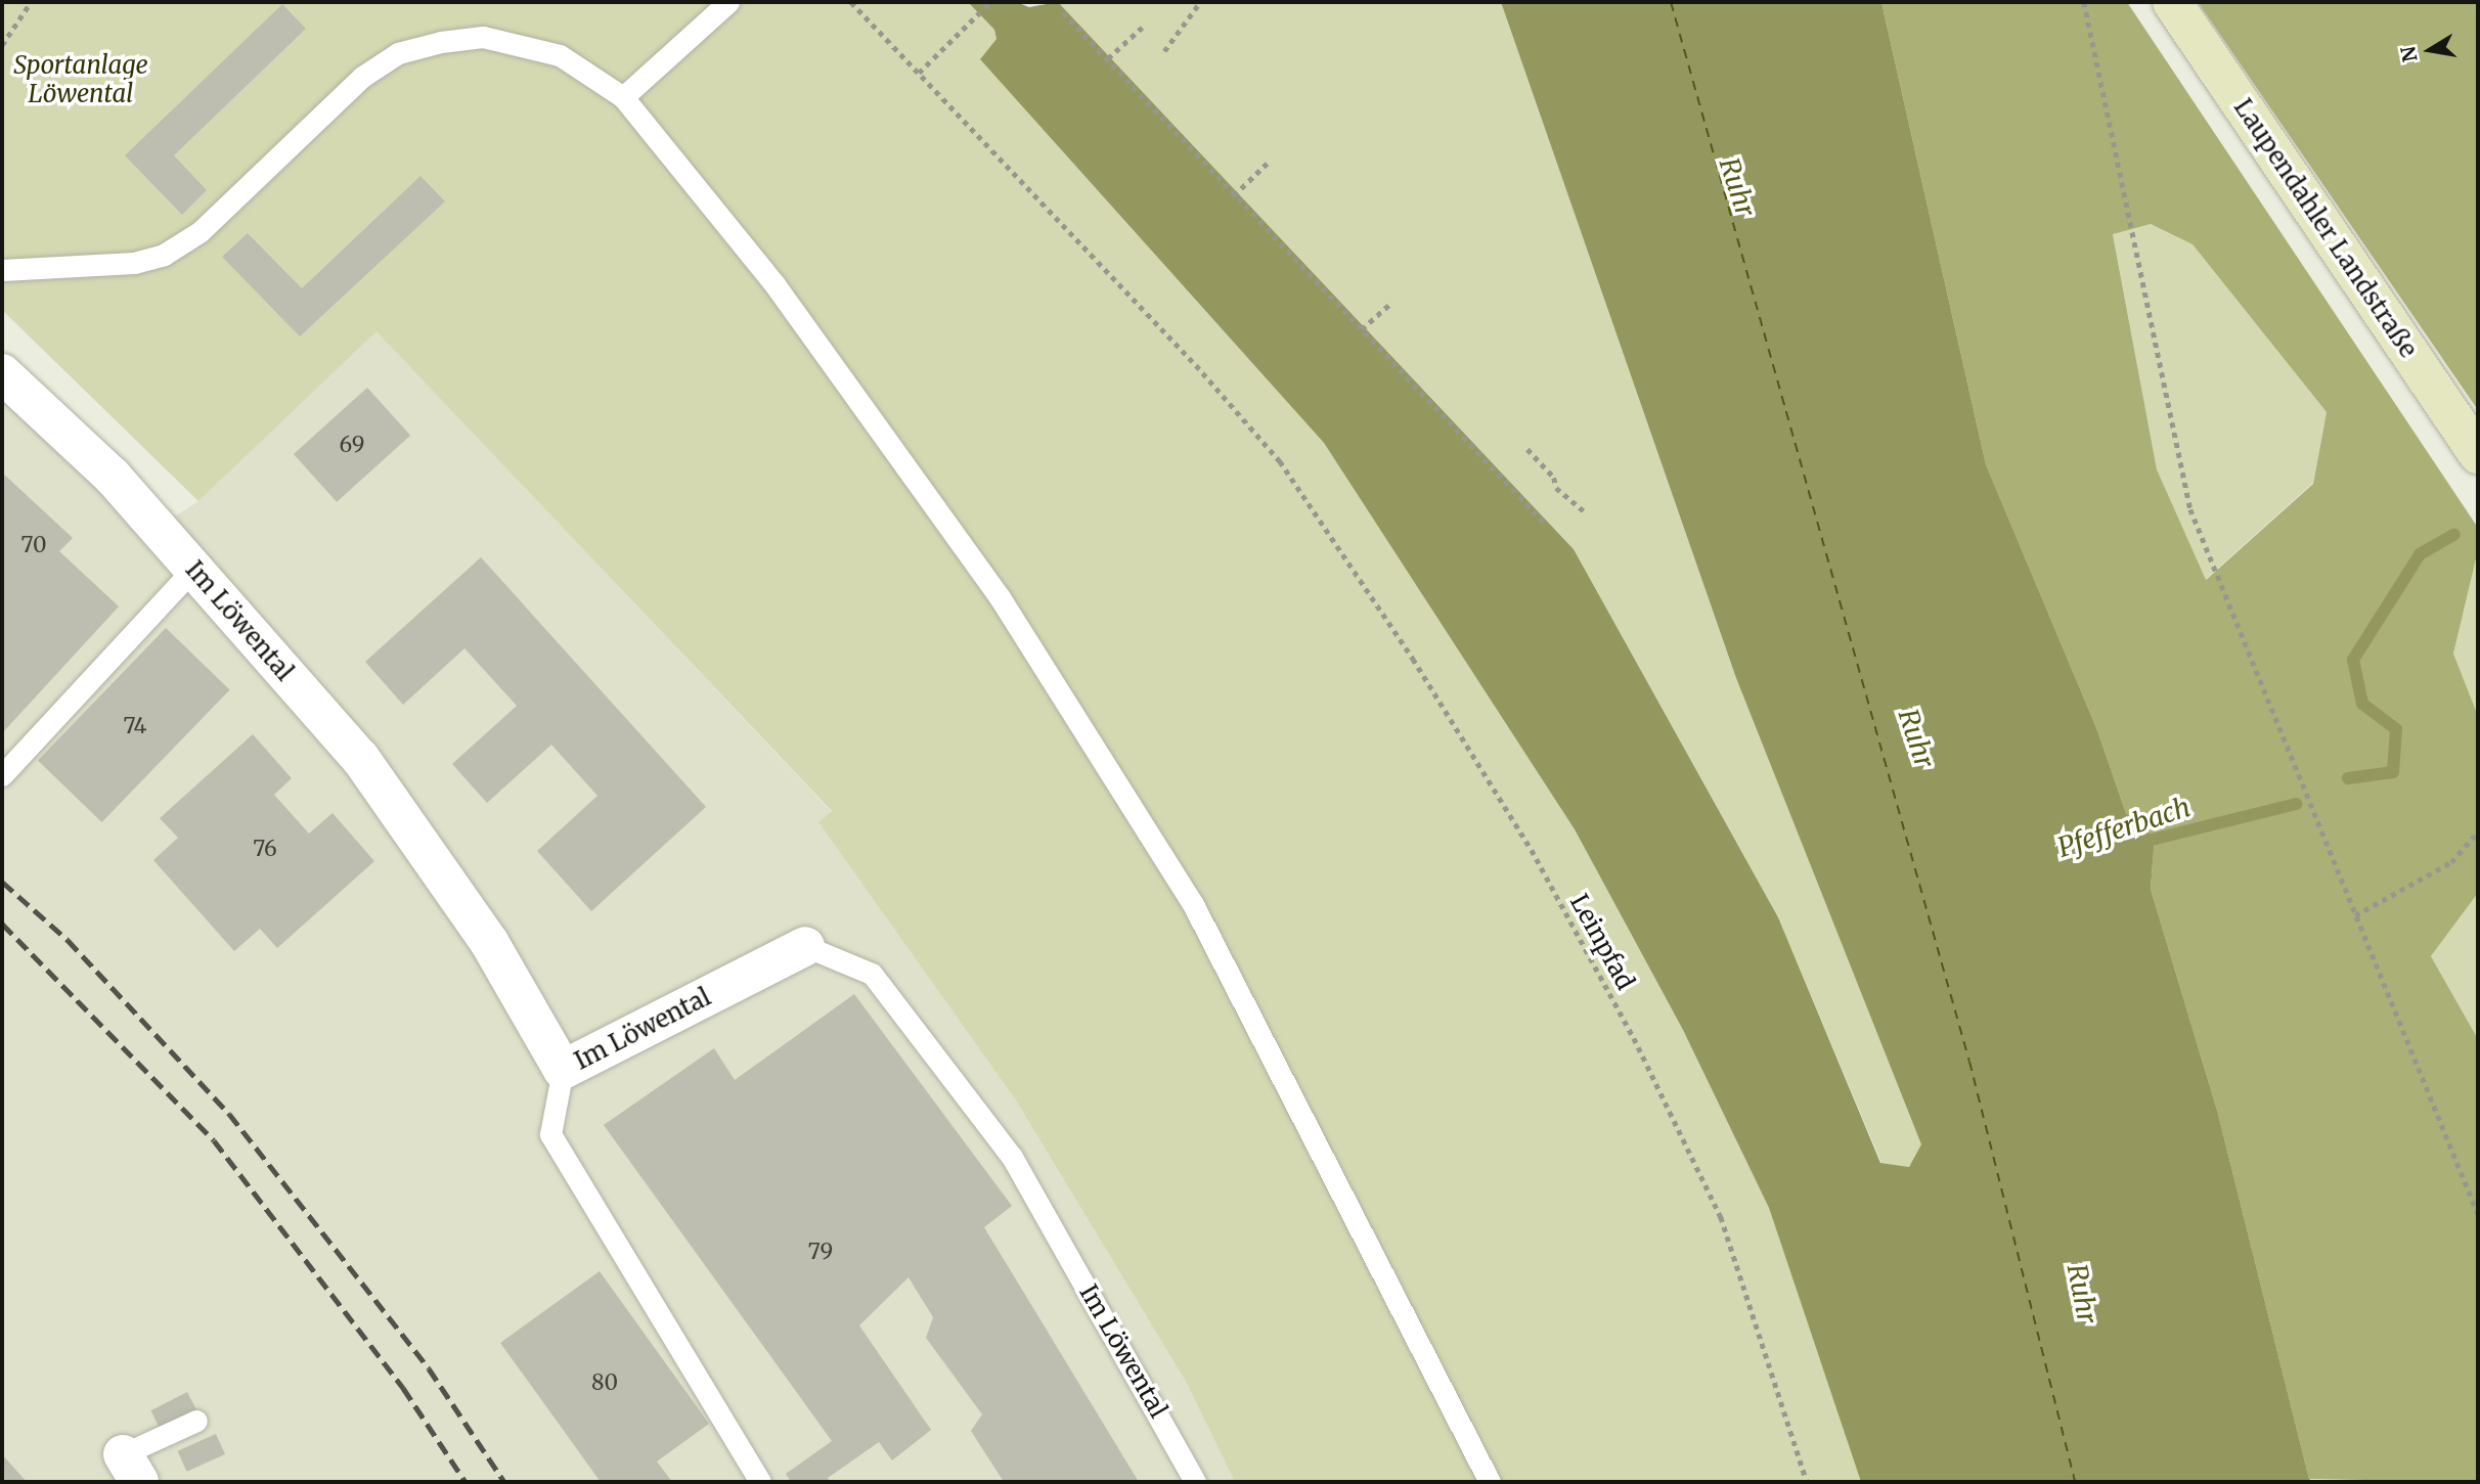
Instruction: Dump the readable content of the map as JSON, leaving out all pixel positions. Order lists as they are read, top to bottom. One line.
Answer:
{"streets":{"main road":["Laupendahler Landstraße"],"street":["Im Löwental"],"path":["Leinpfad"]},"water":["Ruhr","Pfefferbach"],"parks":["Sportanlage Löwental"],"house_numbers":["69","70","74","76","79","80"],"north":"left"}
